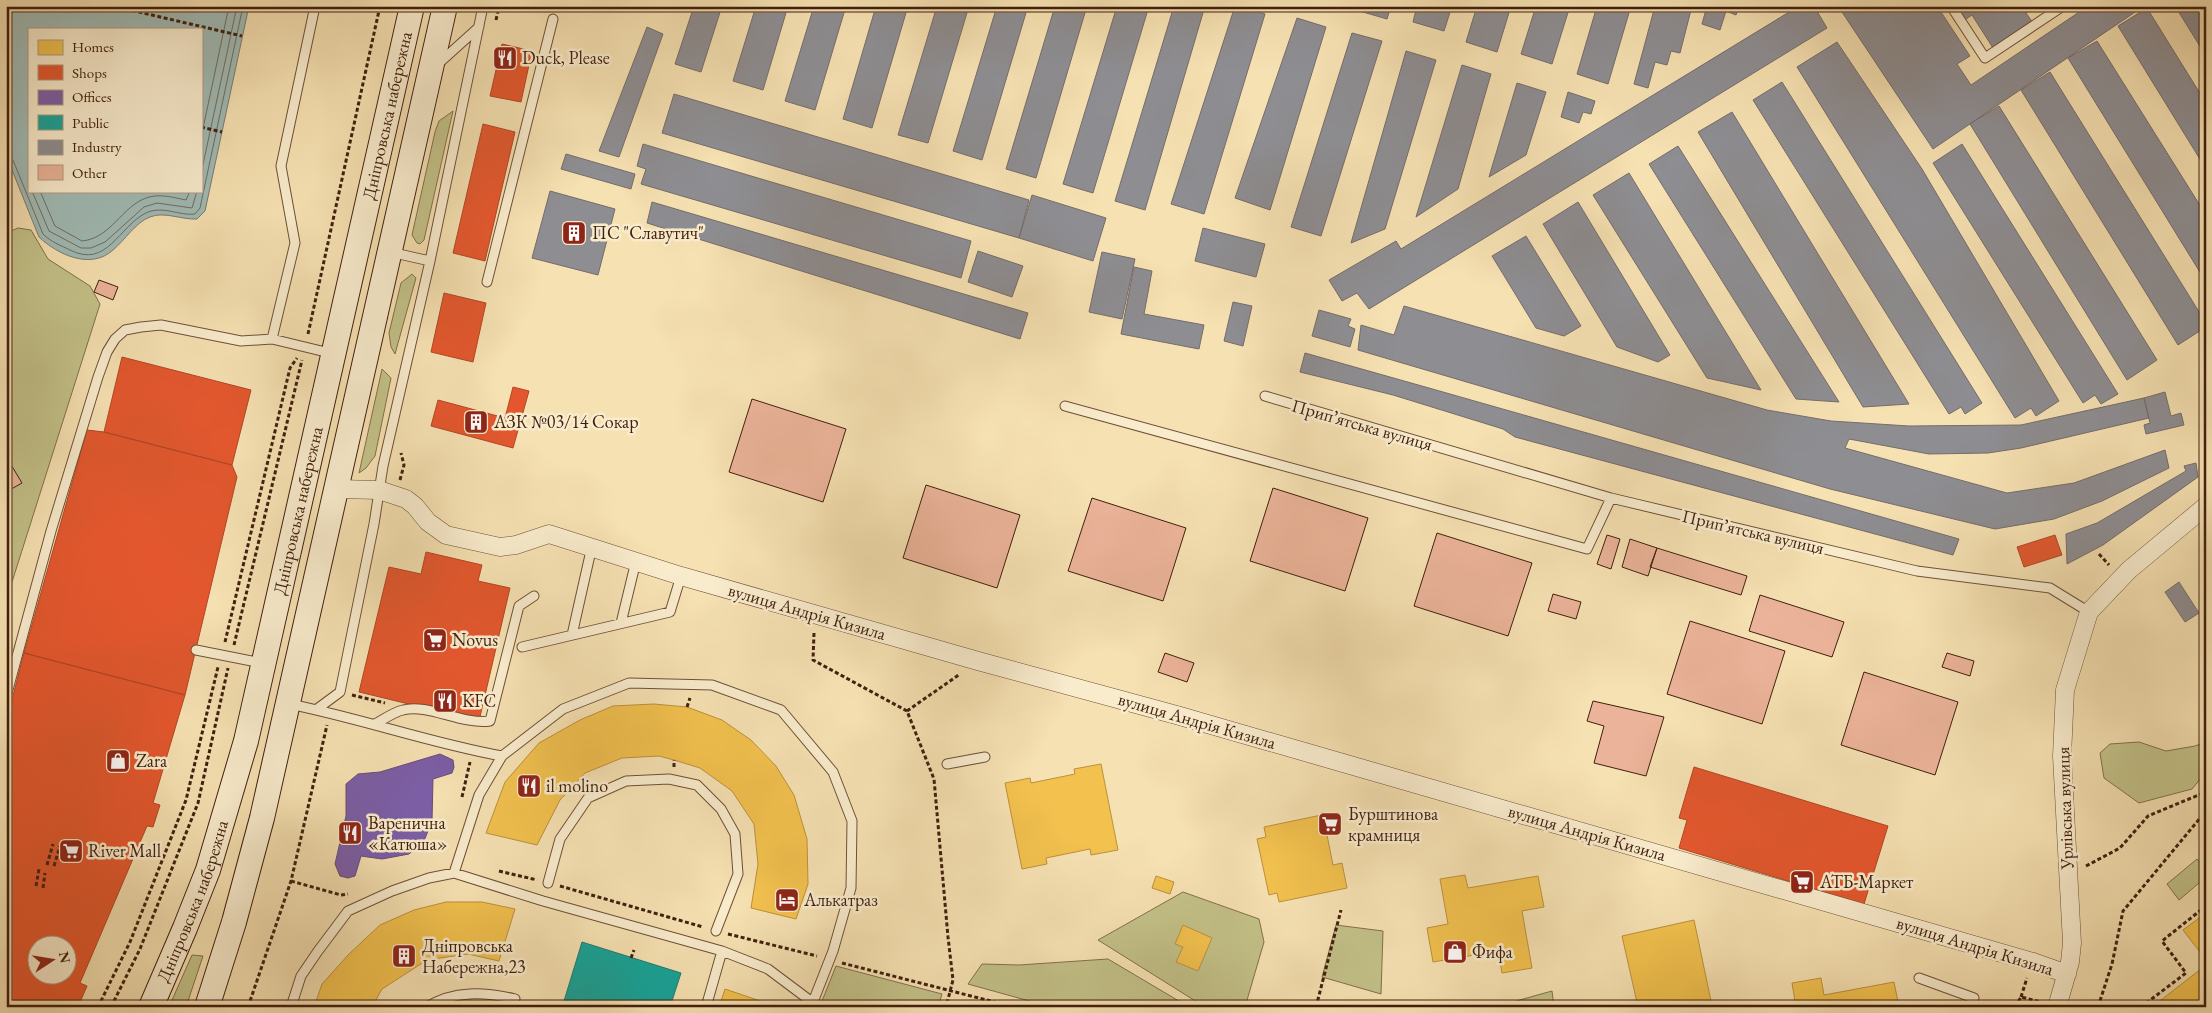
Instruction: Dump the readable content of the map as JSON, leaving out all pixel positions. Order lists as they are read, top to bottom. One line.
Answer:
{"streets":{"main road":["Дніпровська набережна"],"street":["вулиця Андрія Кизила","Урлівська вулиця"],"lane":["Припʼятська вулиця"]},"crossings":[["Дніпровська набережна","вулиця Андрія Кизила"],["Припʼятська вулиця","Урлівська вулиця"],["вулиця Андрія Кизила","Урлівська вулиця"]],"places":{"restaurant":["Duck, Please","KFC","il molino","Варенична «Катюша»"],"building":["ПС \"Славутич\"","АЗК №03/14 Сокар","Дніпровська Набережна,23"],"supermarket":["Novus","Бурштинова крамниця","River Mall","АТБ-Маркет"],"shop":["Zara","Фифа"],"hotel":["Алькатраз"]},"legend":["Homes","Shops","Offices","Public","Industry","Other"],"north":"right"}
